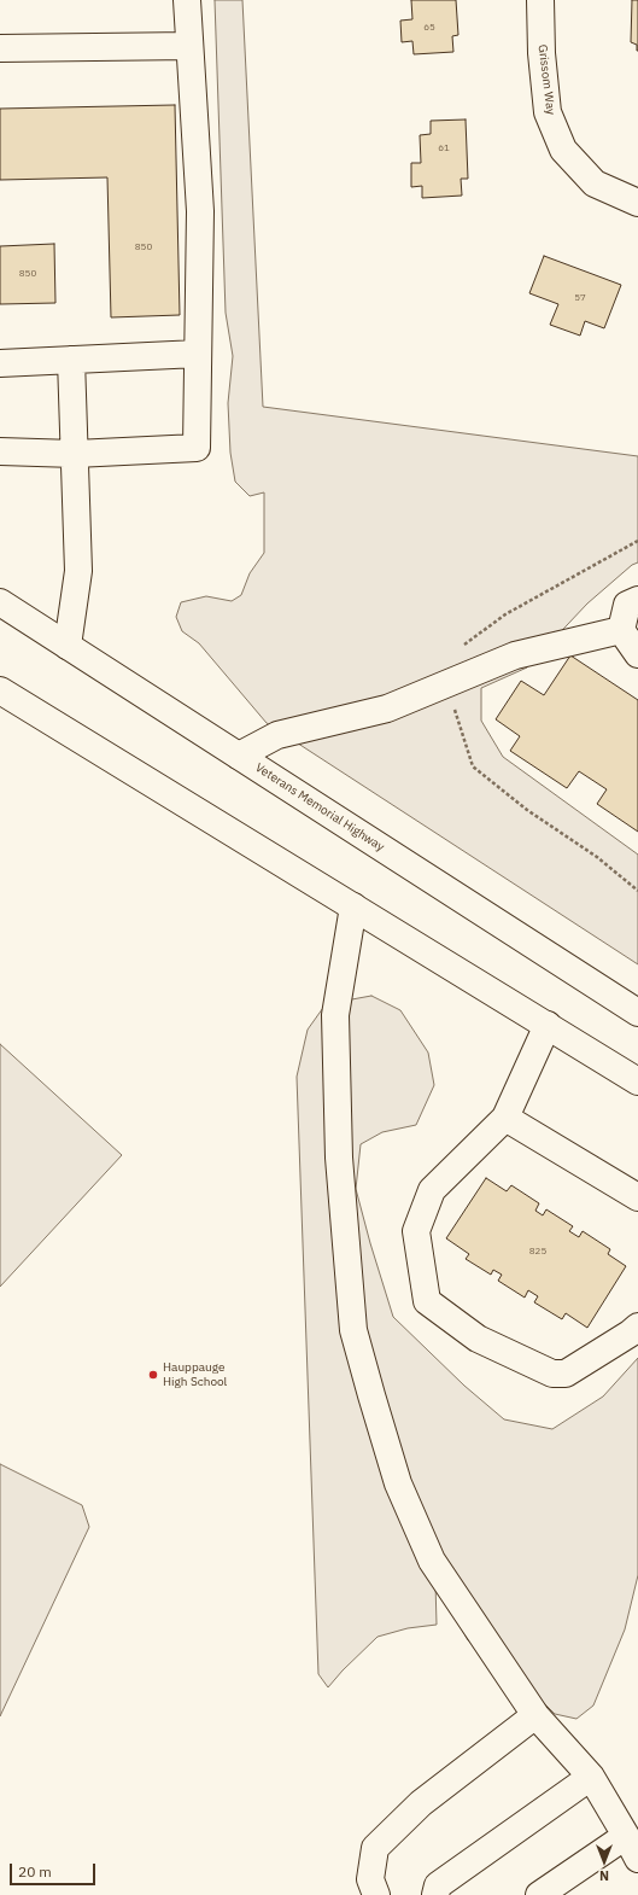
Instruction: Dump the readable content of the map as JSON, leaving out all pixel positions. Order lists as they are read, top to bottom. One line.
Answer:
{"streets":{"main road":["Grissom Way","Veterans Memorial Highway"]},"places":["Hauppauge High School"],"house_numbers":["65","61","850","850","57","825"],"scale_bar":"20 m","north":"bottom"}
